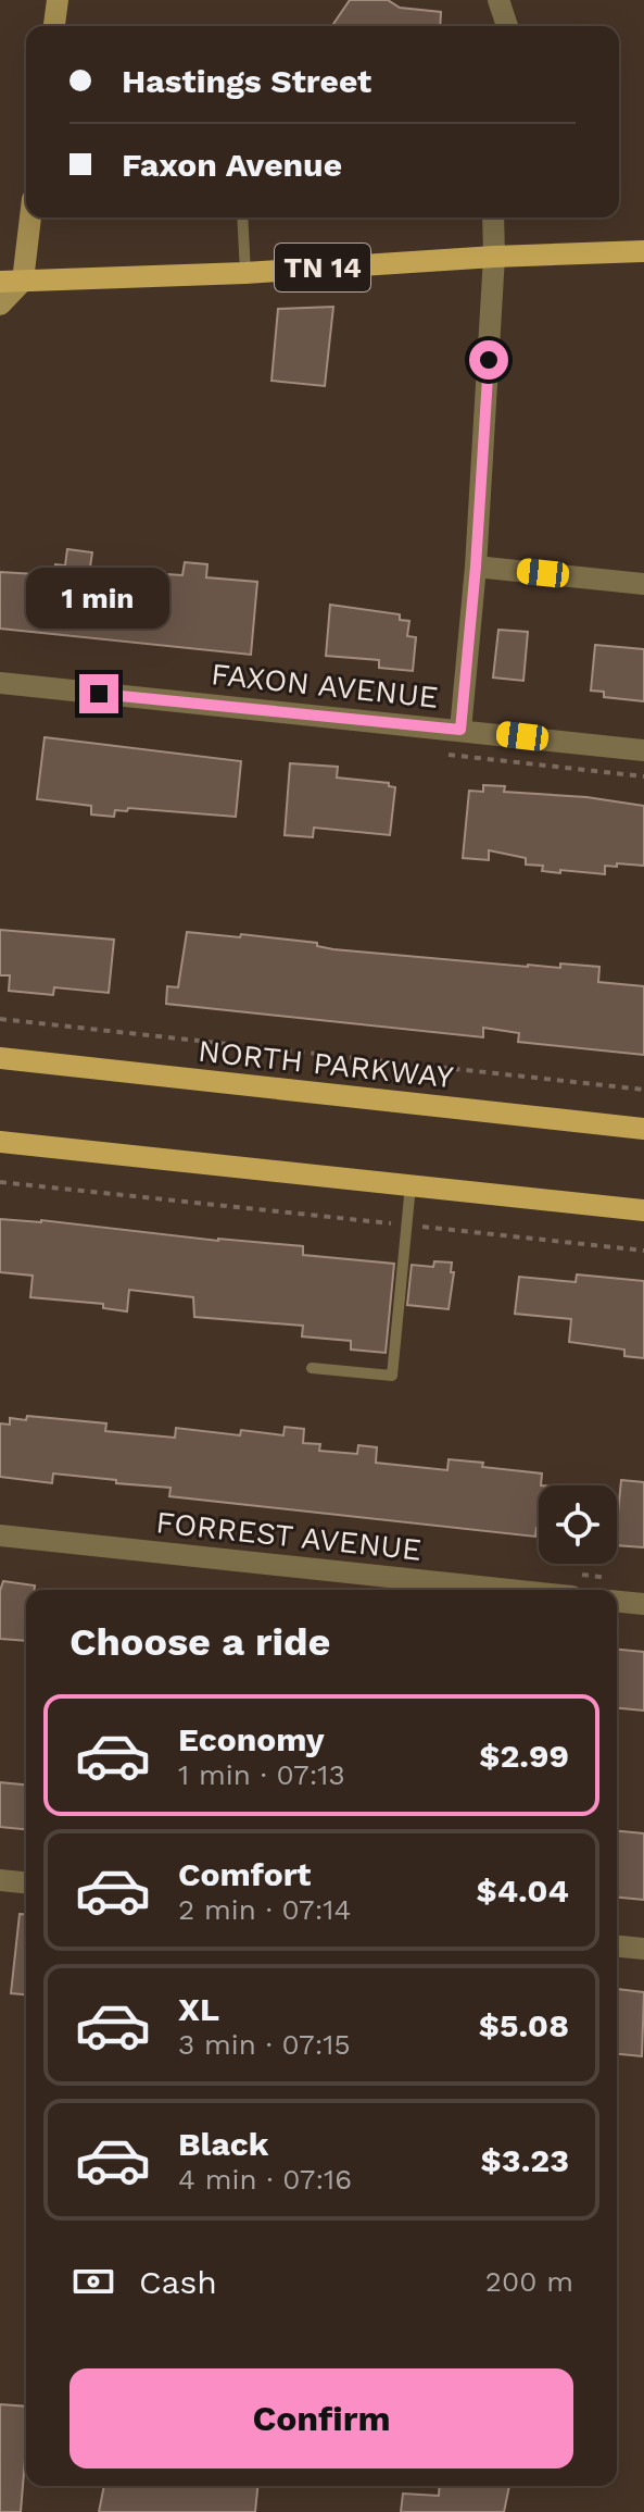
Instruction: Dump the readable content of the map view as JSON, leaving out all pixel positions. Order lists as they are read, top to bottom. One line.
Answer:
{"streets":{"main road":["TN 14","NORTH PARKWAY"],"street":["FAXON AVENUE","FORREST AVENUE"]},"page":{"banner":["Hastings Street","Faxon Avenue"],"bubble":"1 min","heading":"Choose a ride","list":[{"name":"Economy","note":"1 min · 07:13","value":"$2.99"},{"name":"Comfort","note":"2 min · 07:14","value":"$4.04"},{"name":"XL","note":"3 min · 07:15","value":"$5.08"},{"name":"Black","note":"4 min · 07:16","value":"$3.23"}],"pay":["Cash","200 m"],"buttons":"Confirm"}}
